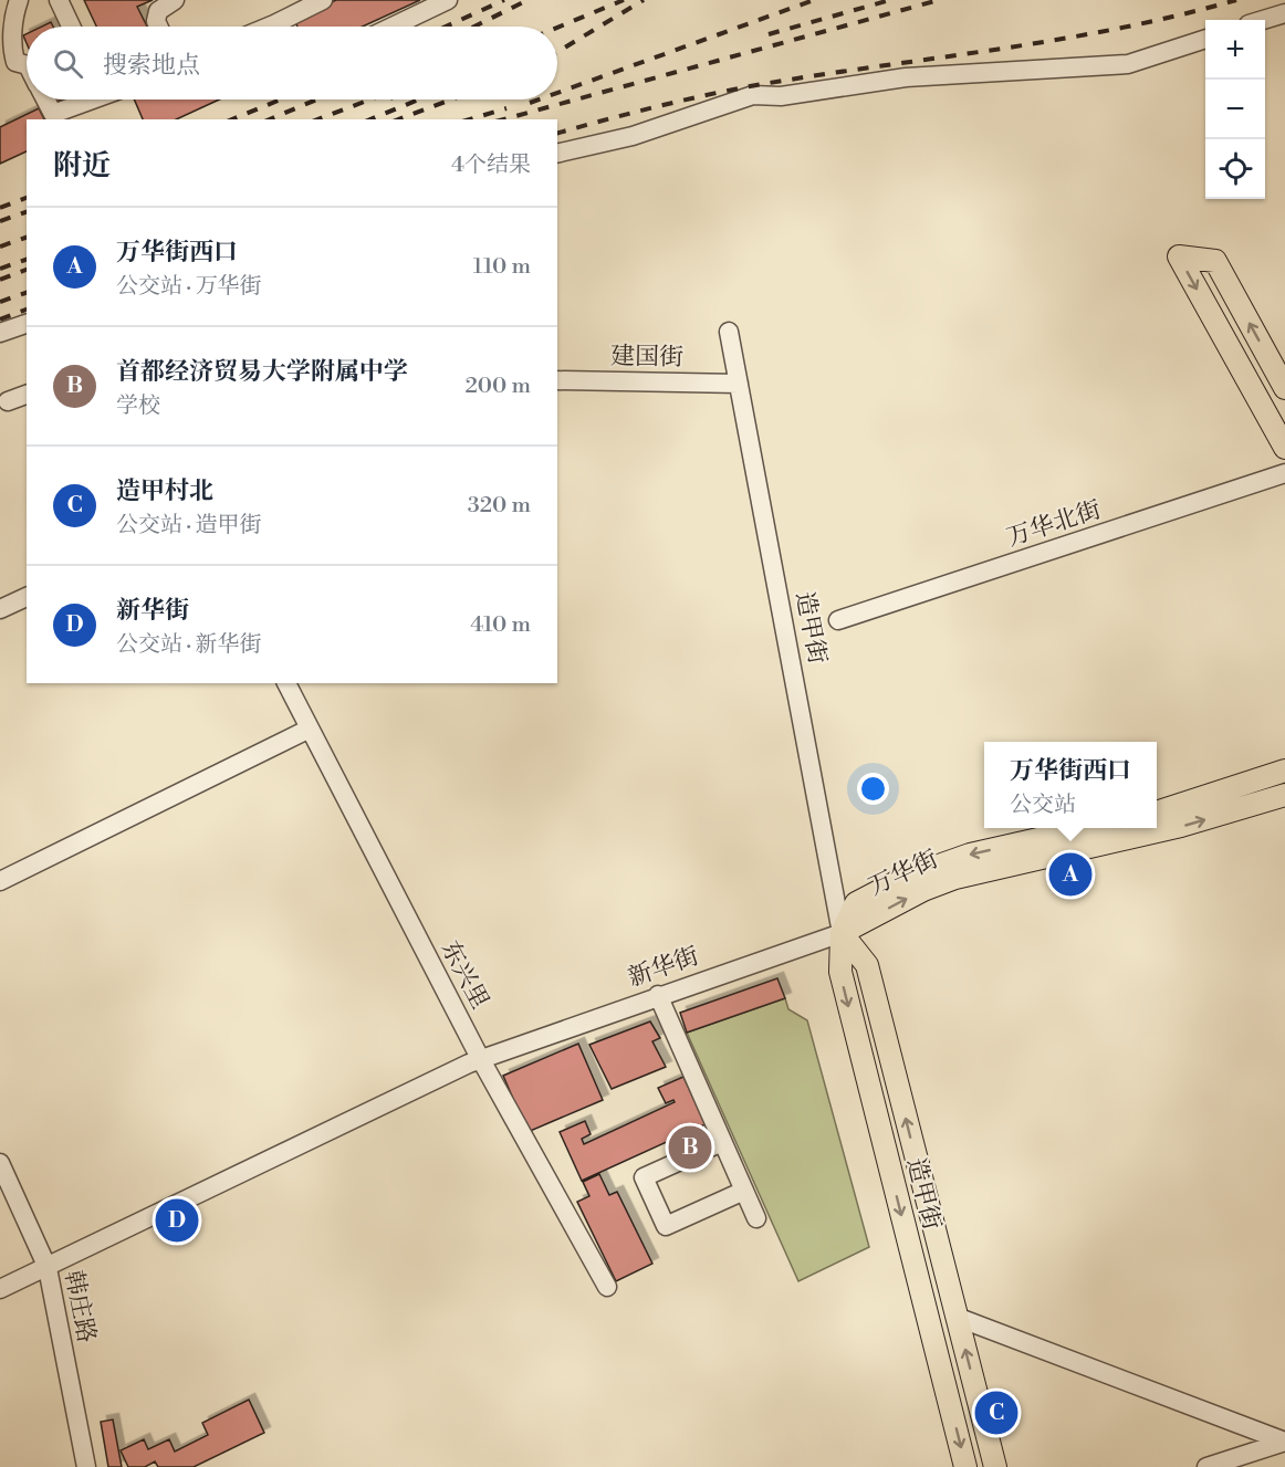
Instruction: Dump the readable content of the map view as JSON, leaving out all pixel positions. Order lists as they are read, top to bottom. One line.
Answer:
{"streets":{"main road":["造甲街","万华街"],"street":["建国街","万华北街","新华街","东兴里","韩庄路"]},"crossings":[["建国街","造甲街"],["造甲街","万华街"],["造甲街","新华街"],["万华街","新华街"],["新华街","东兴里"],["新华街","韩庄路"]],"page":{"map_buttons":["+","−"],"search":"搜索地点","heading":["附近","4个结果"],"list":[{"mark":"A","name":"万华街西口","note":"公交站 · 万华街","value":"110 m"},{"mark":"B","name":"首都经济贸易大学附属中学","note":"学校","value":"200 m"},{"mark":"C","name":"造甲村北","note":"公交站 · 造甲街","value":"320 m"},{"mark":"D","name":"新华街","note":"公交站 · 新华街","value":"410 m"}],"popup":["万华街西口","公交站"],"pins":["A","B","D","C"]}}
